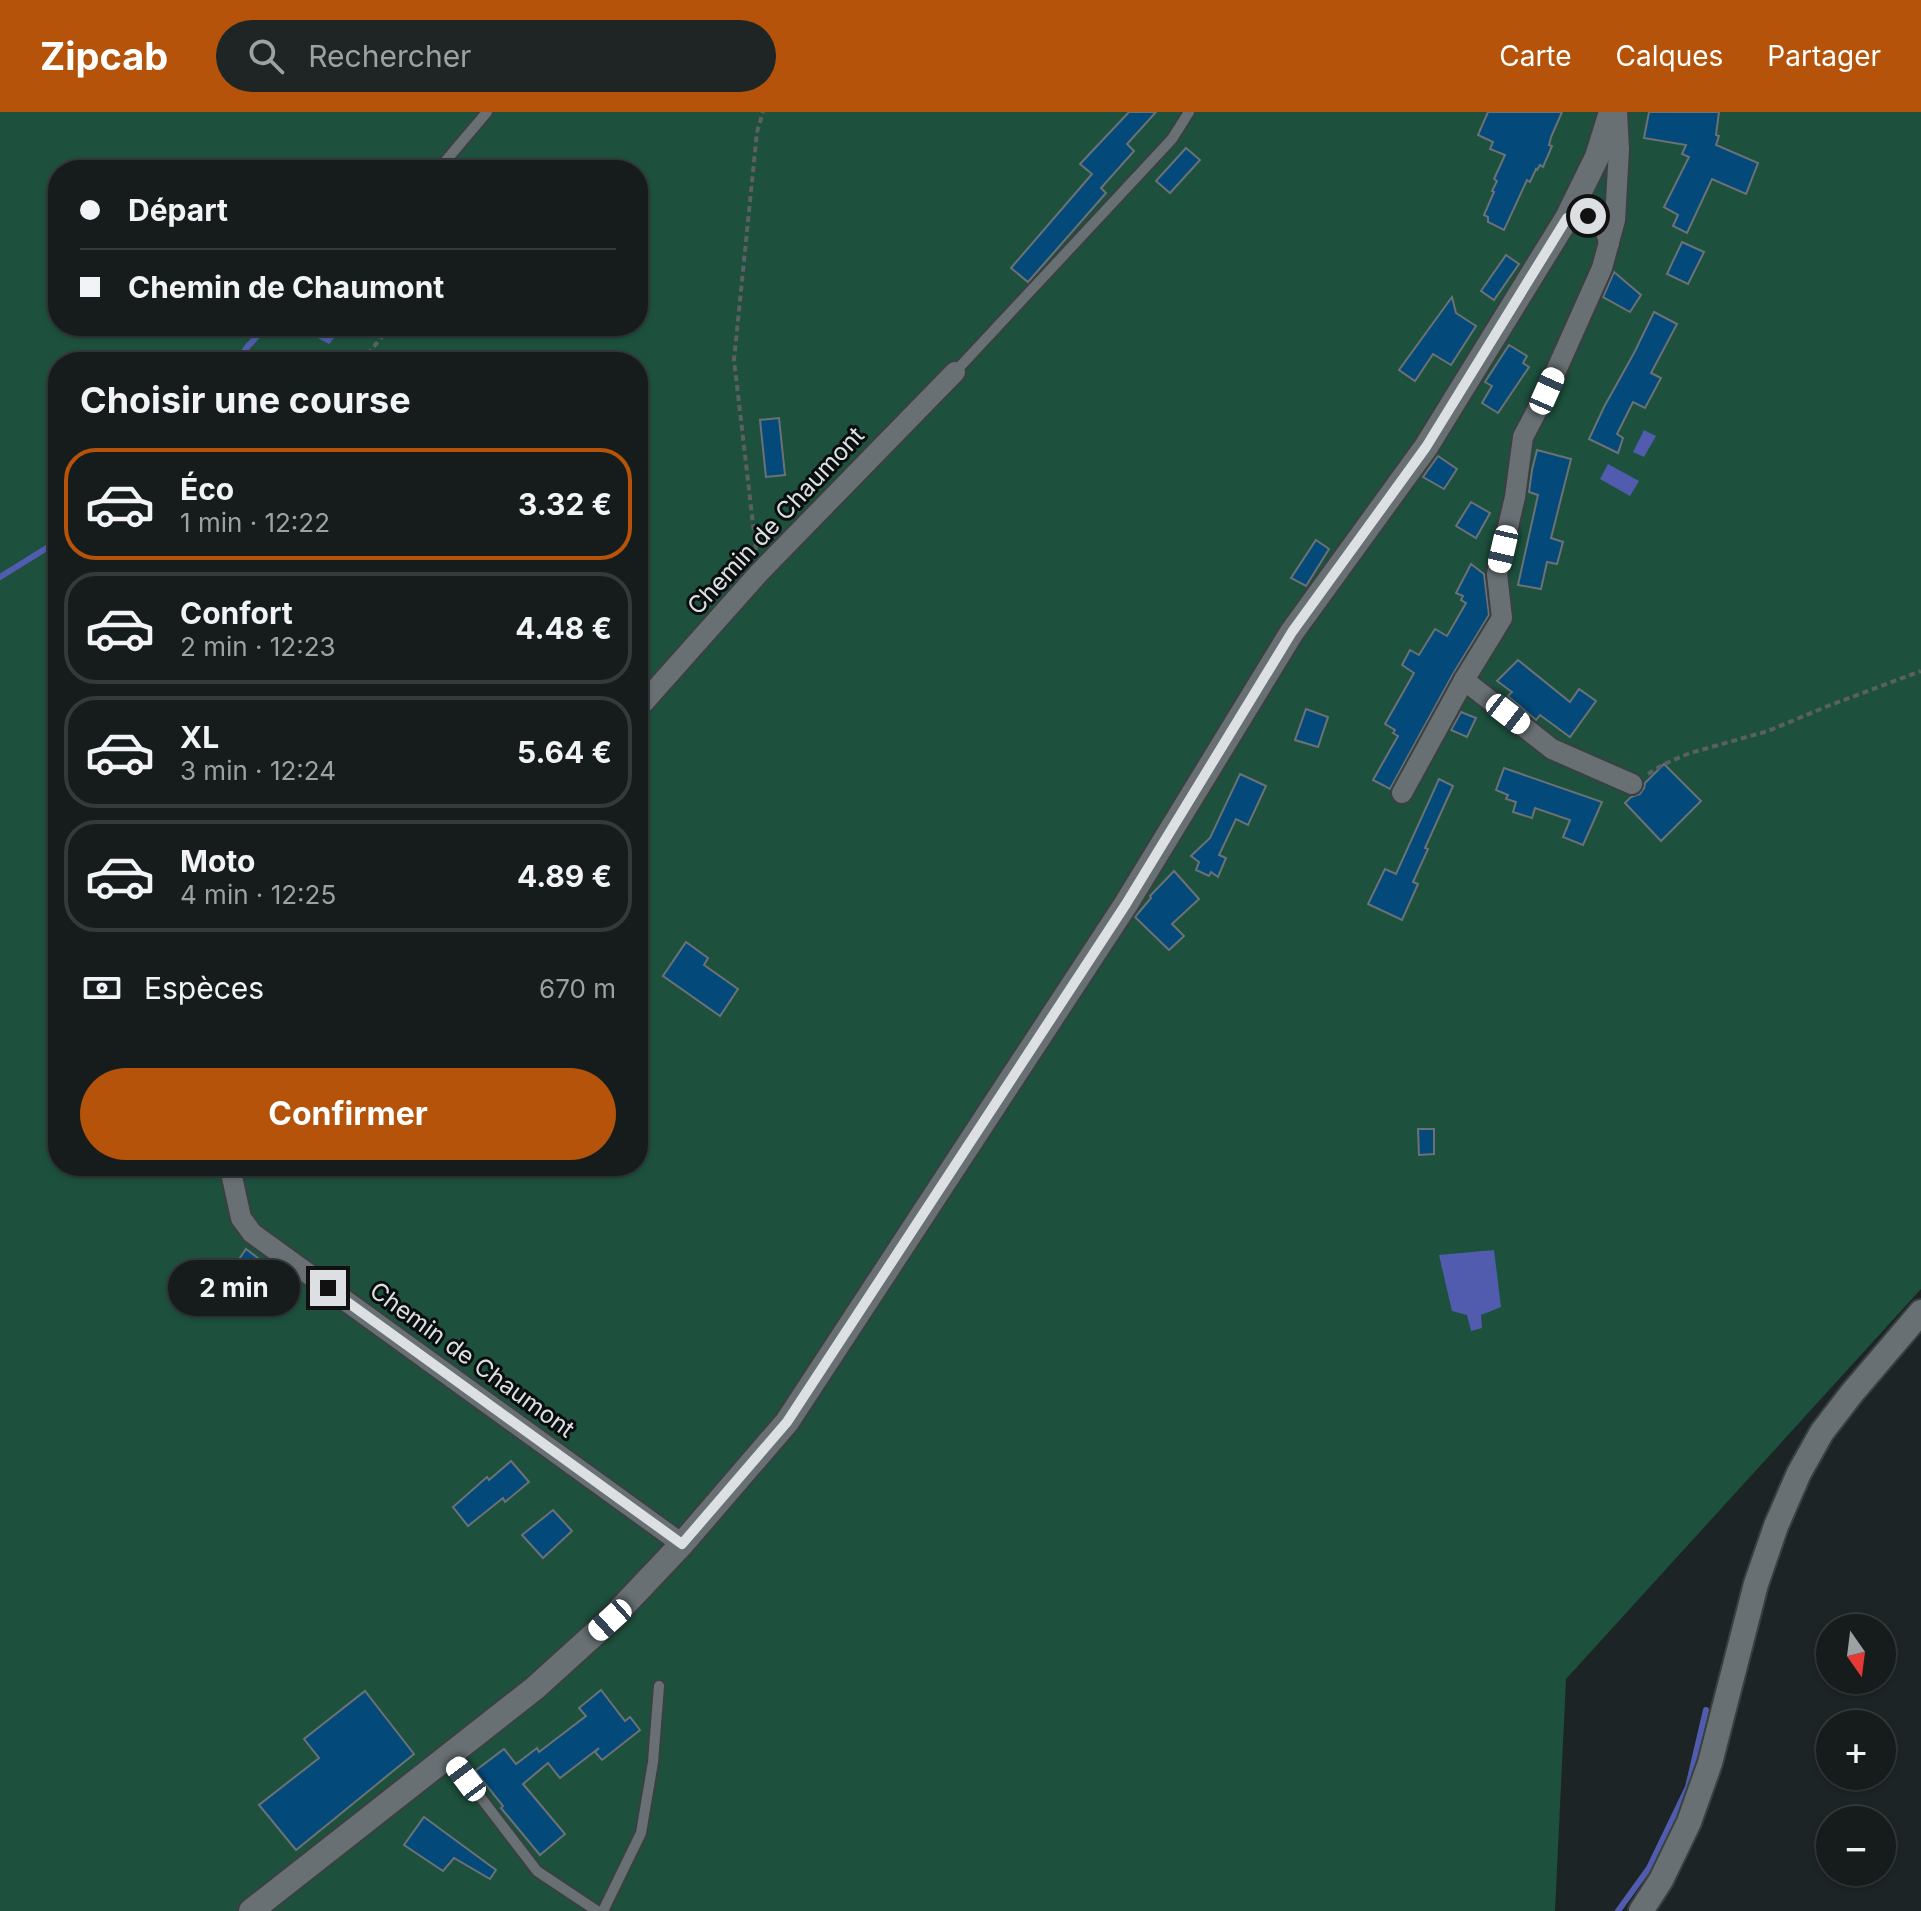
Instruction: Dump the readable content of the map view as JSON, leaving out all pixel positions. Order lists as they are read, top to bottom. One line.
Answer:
{"streets":{"street":["Chemin de Chaumont"]},"north":"bottom","page":{"header":"Zipcab","search":"Rechercher","nav":["Carte","Calques","Partager"],"banner":["Départ","Chemin de Chaumont"],"heading":"Choisir une course","list":[{"name":"Éco","note":"1 min · 12:22","value":"3.32 €"},{"name":"Confort","note":"2 min · 12:23","value":"4.48 €"},{"name":"XL","note":"3 min · 12:24","value":"5.64 €"},{"name":"Moto","note":"4 min · 12:25","value":"4.89 €"}],"pay":["Espèces","670 m"],"buttons":"Confirmer","bubble":"2 min","map_buttons":["+","−"]}}
